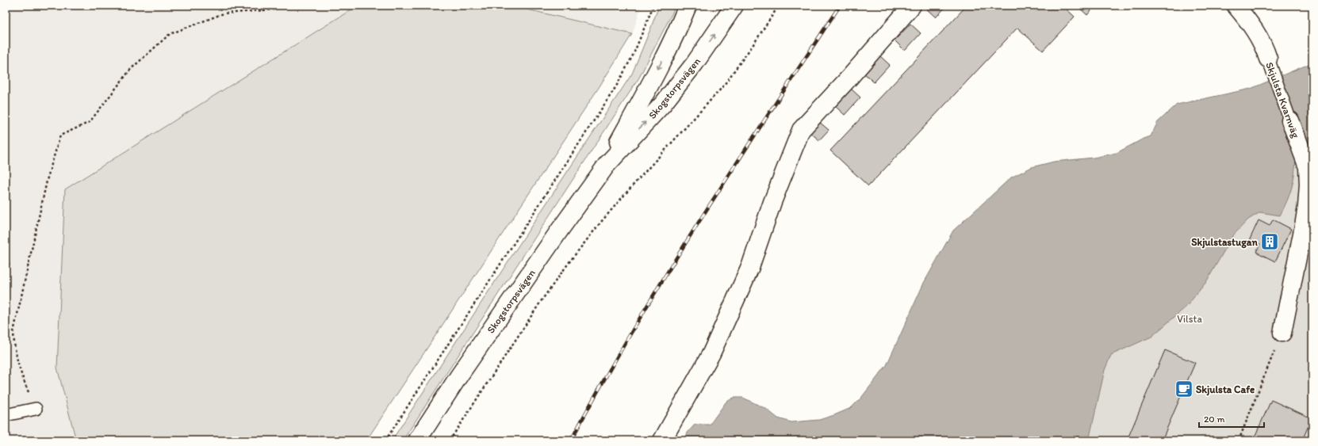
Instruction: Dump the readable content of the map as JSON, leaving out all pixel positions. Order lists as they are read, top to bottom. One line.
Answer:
{"streets":{"street":["Skogstorpsvägen","Skjulsta Kvarnväg"]},"parks":["Vilsta"],"places":{"building":["Skjulstastugan"],"cafe":["Skjulsta Cafe"]},"scale_bar":"20 m"}
